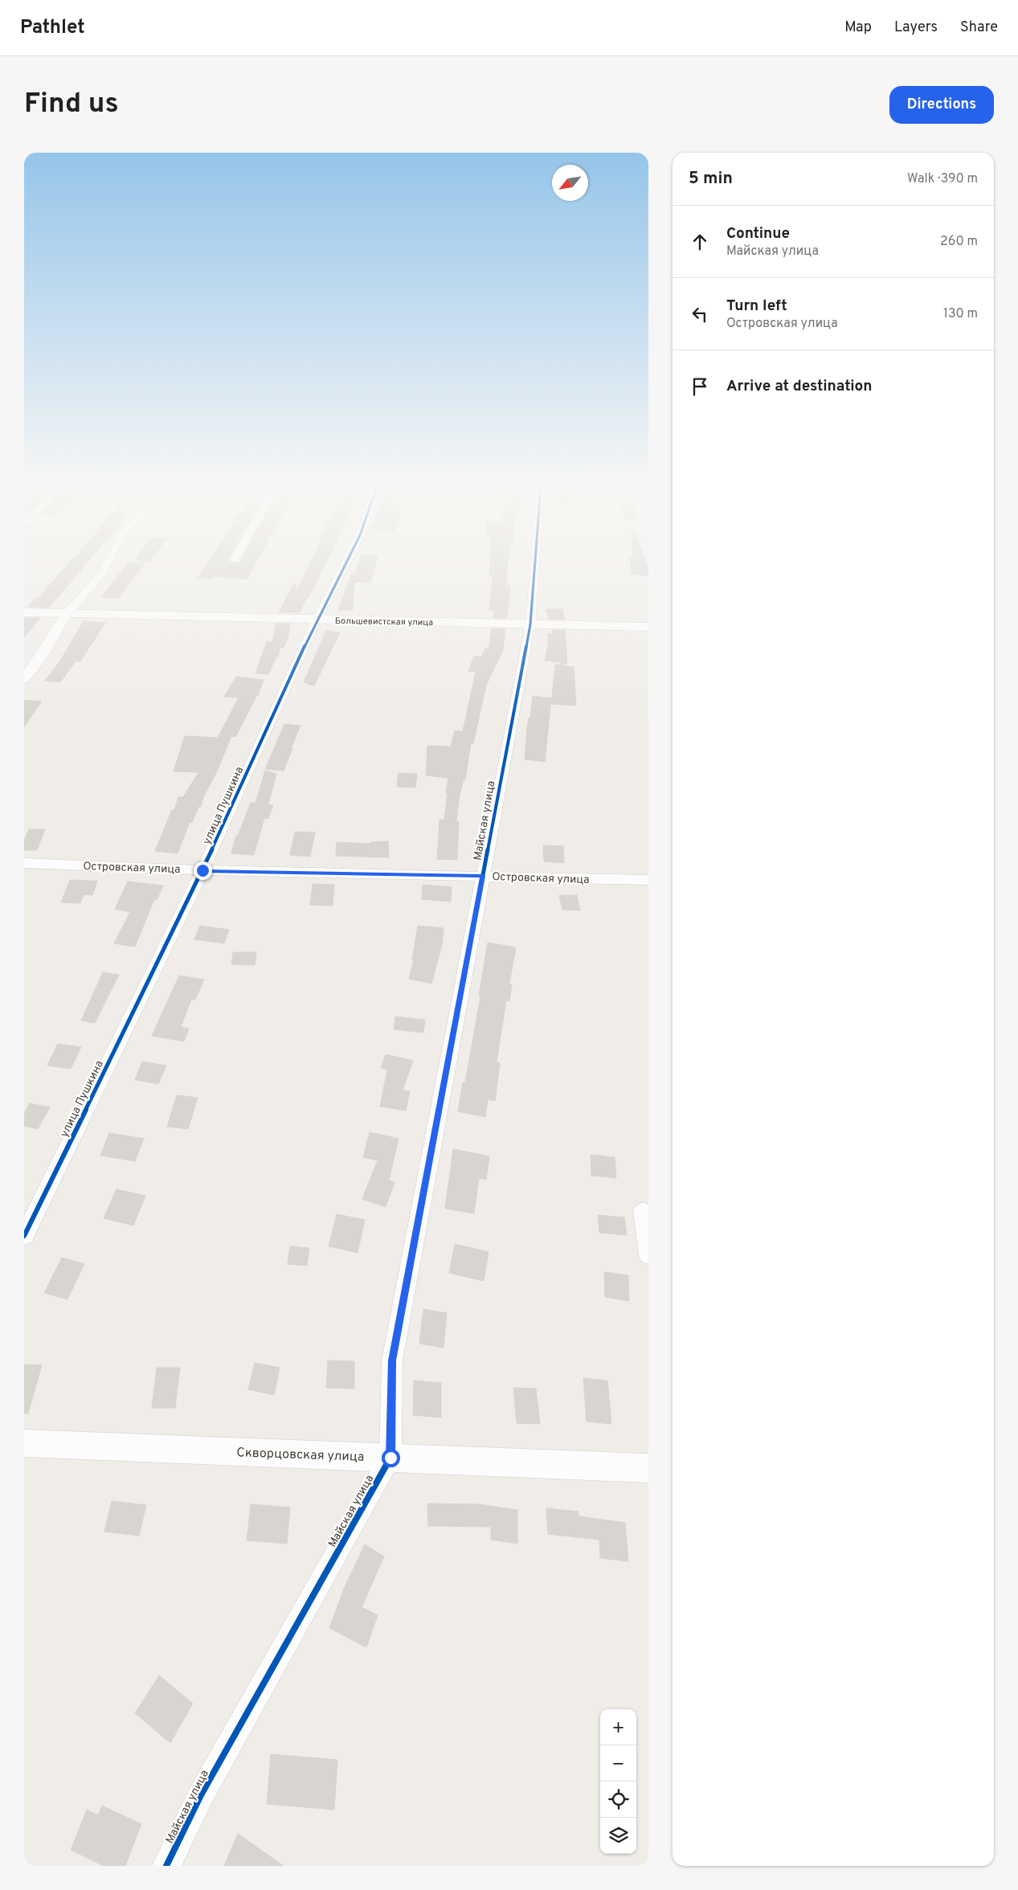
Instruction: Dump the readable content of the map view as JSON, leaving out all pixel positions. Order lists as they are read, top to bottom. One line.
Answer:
{"streets":{"street":["Большевистская улица","улица Пушкина","Майская улица","Островская улица","Скворцовская улица"]},"crossings":[["Большевистская улица","улица Пушкина"],["Большевистская улица","Майская улица"],["улица Пушкина","Островская улица"],["Майская улица","Островская улица"],["Майская улица","Скворцовская улица"]],"north":"bottom left","page":{"header":"Pathlet","nav":["Map","Layers","Share"],"buttons":"Directions","title":"Find us","heading":["5 min","Walk · 390 m"],"list":[["Continue","Майская улица","260 m"],["Turn left","Островская улица","130 m"],"Arrive at destination"],"map_buttons":["+","−"]}}
